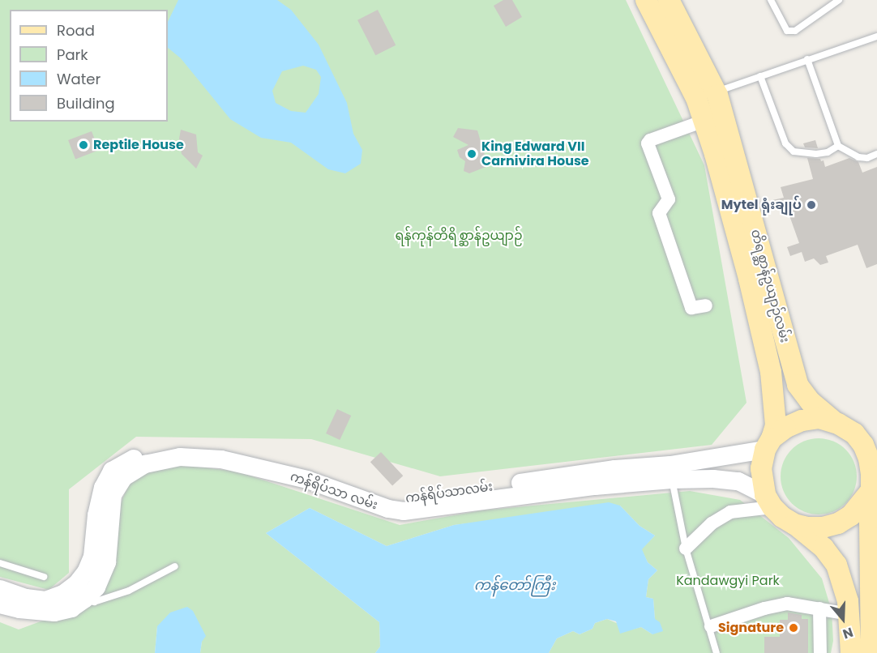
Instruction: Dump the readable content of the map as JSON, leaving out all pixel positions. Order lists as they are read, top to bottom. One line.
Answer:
{"streets":{"main road":["တိရစ္ဆာန်ဥယျာဉ်လမ်း","ကန်ရိပ်သာ လမ်း","ကန်ရိပ်သာလမ်း"]},"crossings":[["တိရစ္ဆာန်ဥယျာဉ်လမ်း","ကန်ရိပ်သာလမ်း"],["ကန်ရိပ်သာ လမ်း","ကန်ရိပ်သာလမ်း"]],"water":["ကန်တော်ကြီး"],"parks":["ရန်ကုန်တိရိစ္ဆာန်ဥယျာဉ်","Kandawgyi Park"],"places":["Reptile House","King Edward VII Carnivira House","Mytel ရုံးချုပ်","Signature"],"legend":["Road","Park","Water","Building"],"north":"bottom"}
